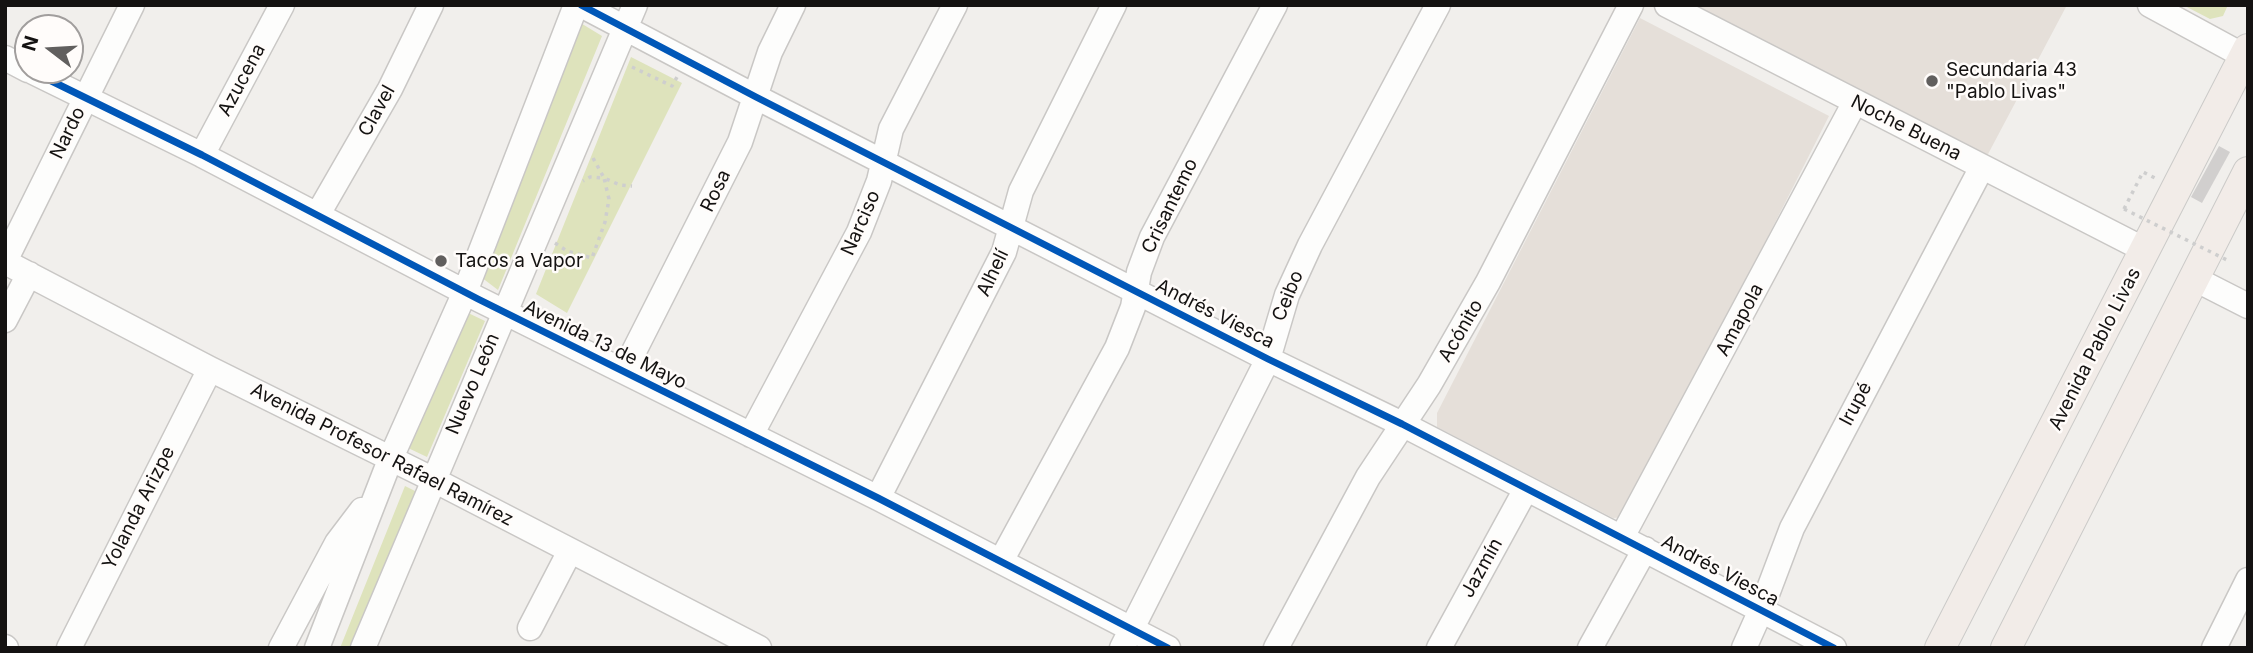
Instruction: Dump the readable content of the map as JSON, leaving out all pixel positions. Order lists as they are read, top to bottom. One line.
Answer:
{"streets":{"main road":["Avenida Pablo Livas"],"street":["Azucena","Clavel","Noche Buena","Nardo","Rosa","Crisantemo","Narciso","Alhelí","Ceibo","Andrés Viesca","Amapola","Acónito","Avenida 13 de Mayo","Nuevo León","Irupé","Avenida Profesor Rafael Ramírez","Yolanda Arizpe","Jazmín"]},"crossings":[["Azucena","Avenida 13 de Mayo"],["Clavel","Avenida 13 de Mayo"],["Noche Buena","Amapola"],["Noche Buena","Avenida Pablo Livas"],["Noche Buena","Irupé"],["Nardo","Avenida 13 de Mayo"],["Nardo","Avenida Profesor Rafael Ramírez"],["Rosa","Andrés Viesca"],["Rosa","Avenida 13 de Mayo"],["Crisantemo","Andrés Viesca"],["Crisantemo","Avenida 13 de Mayo"],["Narciso","Andrés Viesca"],["Narciso","Avenida 13 de Mayo"],["Alhelí","Andrés Viesca"],["Alhelí","Avenida 13 de Mayo"],["Ceibo","Andrés Viesca"],["Ceibo","Avenida 13 de Mayo"],["Andrés Viesca","Amapola"],["Andrés Viesca","Acónito"],["Andrés Viesca","Nuevo León"],["Andrés Viesca","Irupé"],["Andrés Viesca","Jazmín"],["Avenida 13 de Mayo","Nuevo León"],["Nuevo León","Avenida Profesor Rafael Ramírez"],["Avenida Profesor Rafael Ramírez","Yolanda Arizpe"]],"places":["Secundaria 43 \"Pablo Livas\"","Tacos a Vapor"],"north":"left"}
